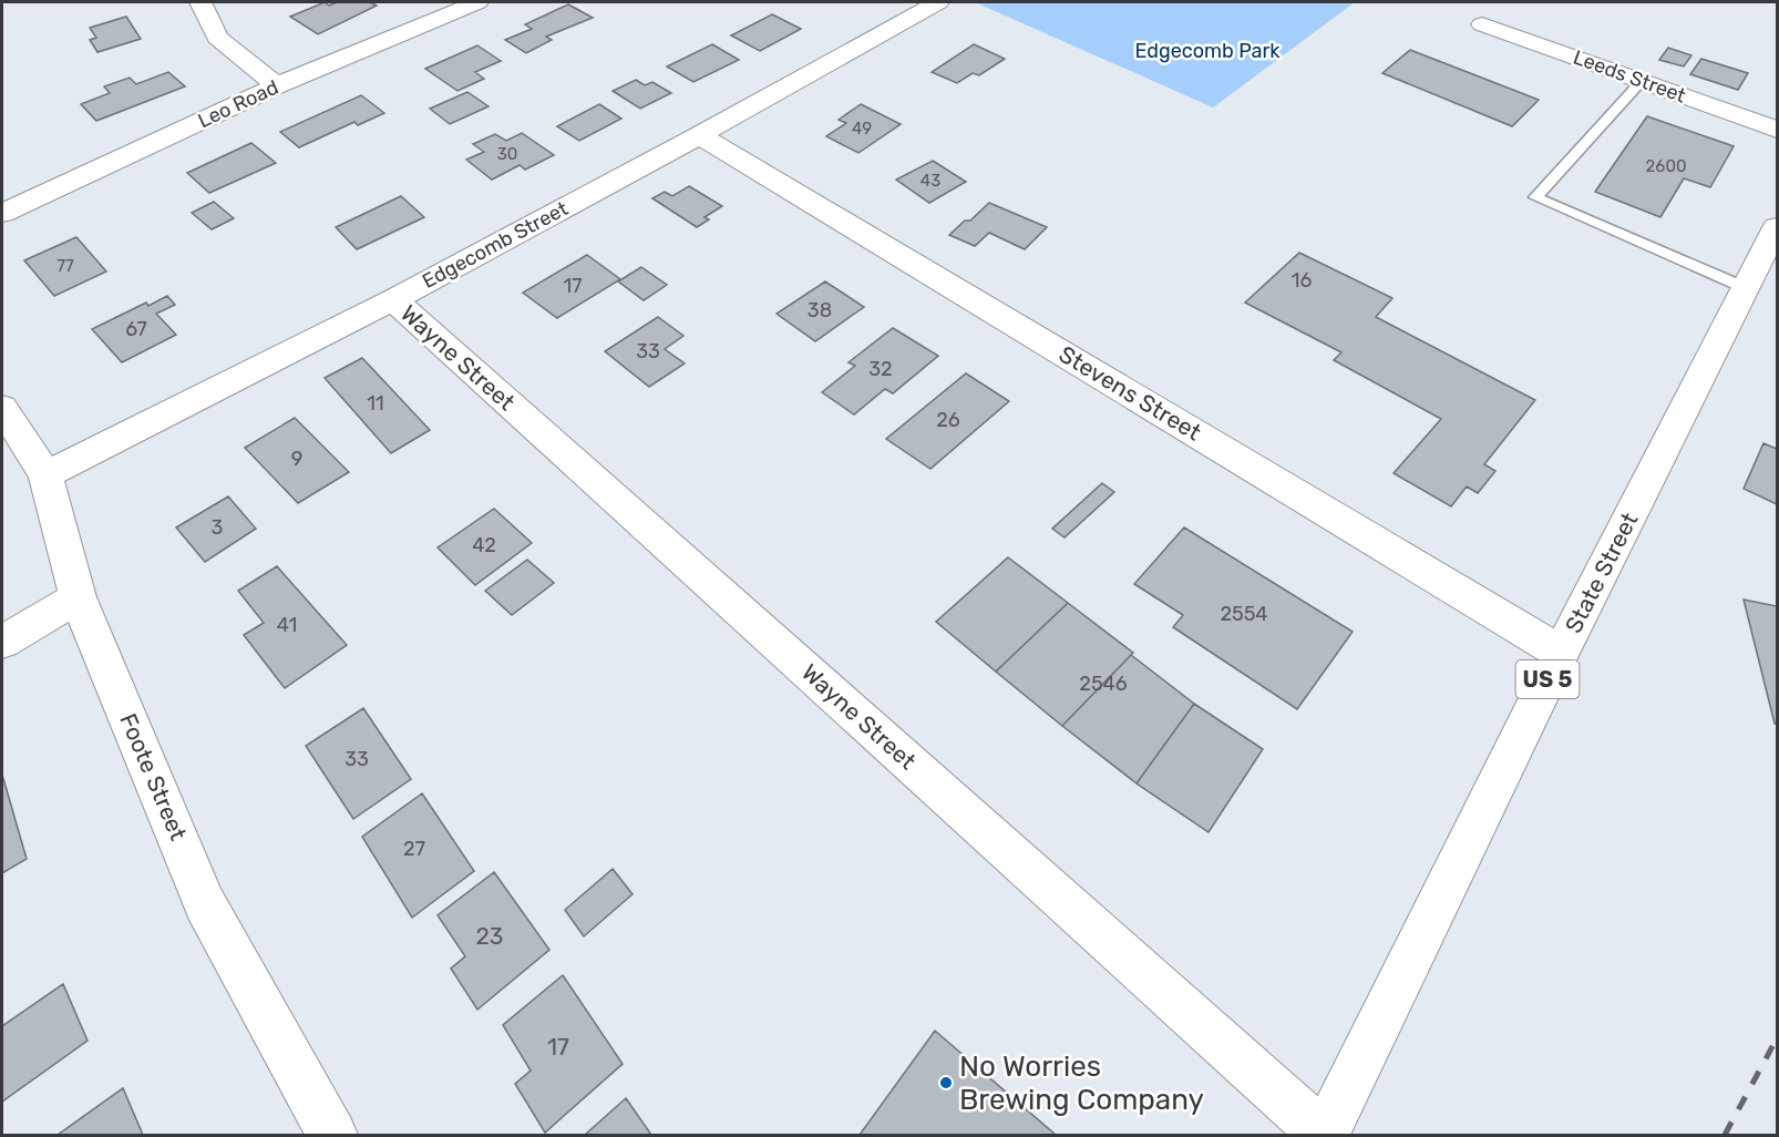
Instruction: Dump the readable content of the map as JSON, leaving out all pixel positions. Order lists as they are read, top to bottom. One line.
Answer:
{"streets":{"street":["Leeds Street","Leo Road","Edgecomb Street","Wayne Street","Stevens Street","State Street","US 5","Foote Street"]},"crossings":[["Edgecomb Street","Wayne Street"],["Edgecomb Street","Stevens Street"],["Edgecomb Street","Foote Street"],["Wayne Street","State Street"],["Stevens Street","State Street"]],"parks":["Edgecomb Park"],"places":["No Worries Brewing Company"],"house_numbers":["49","30","2600","43","77","16","17","38","67","33","32","11","26","9","3","42","2554","41","2546","33","27","23","17"]}
